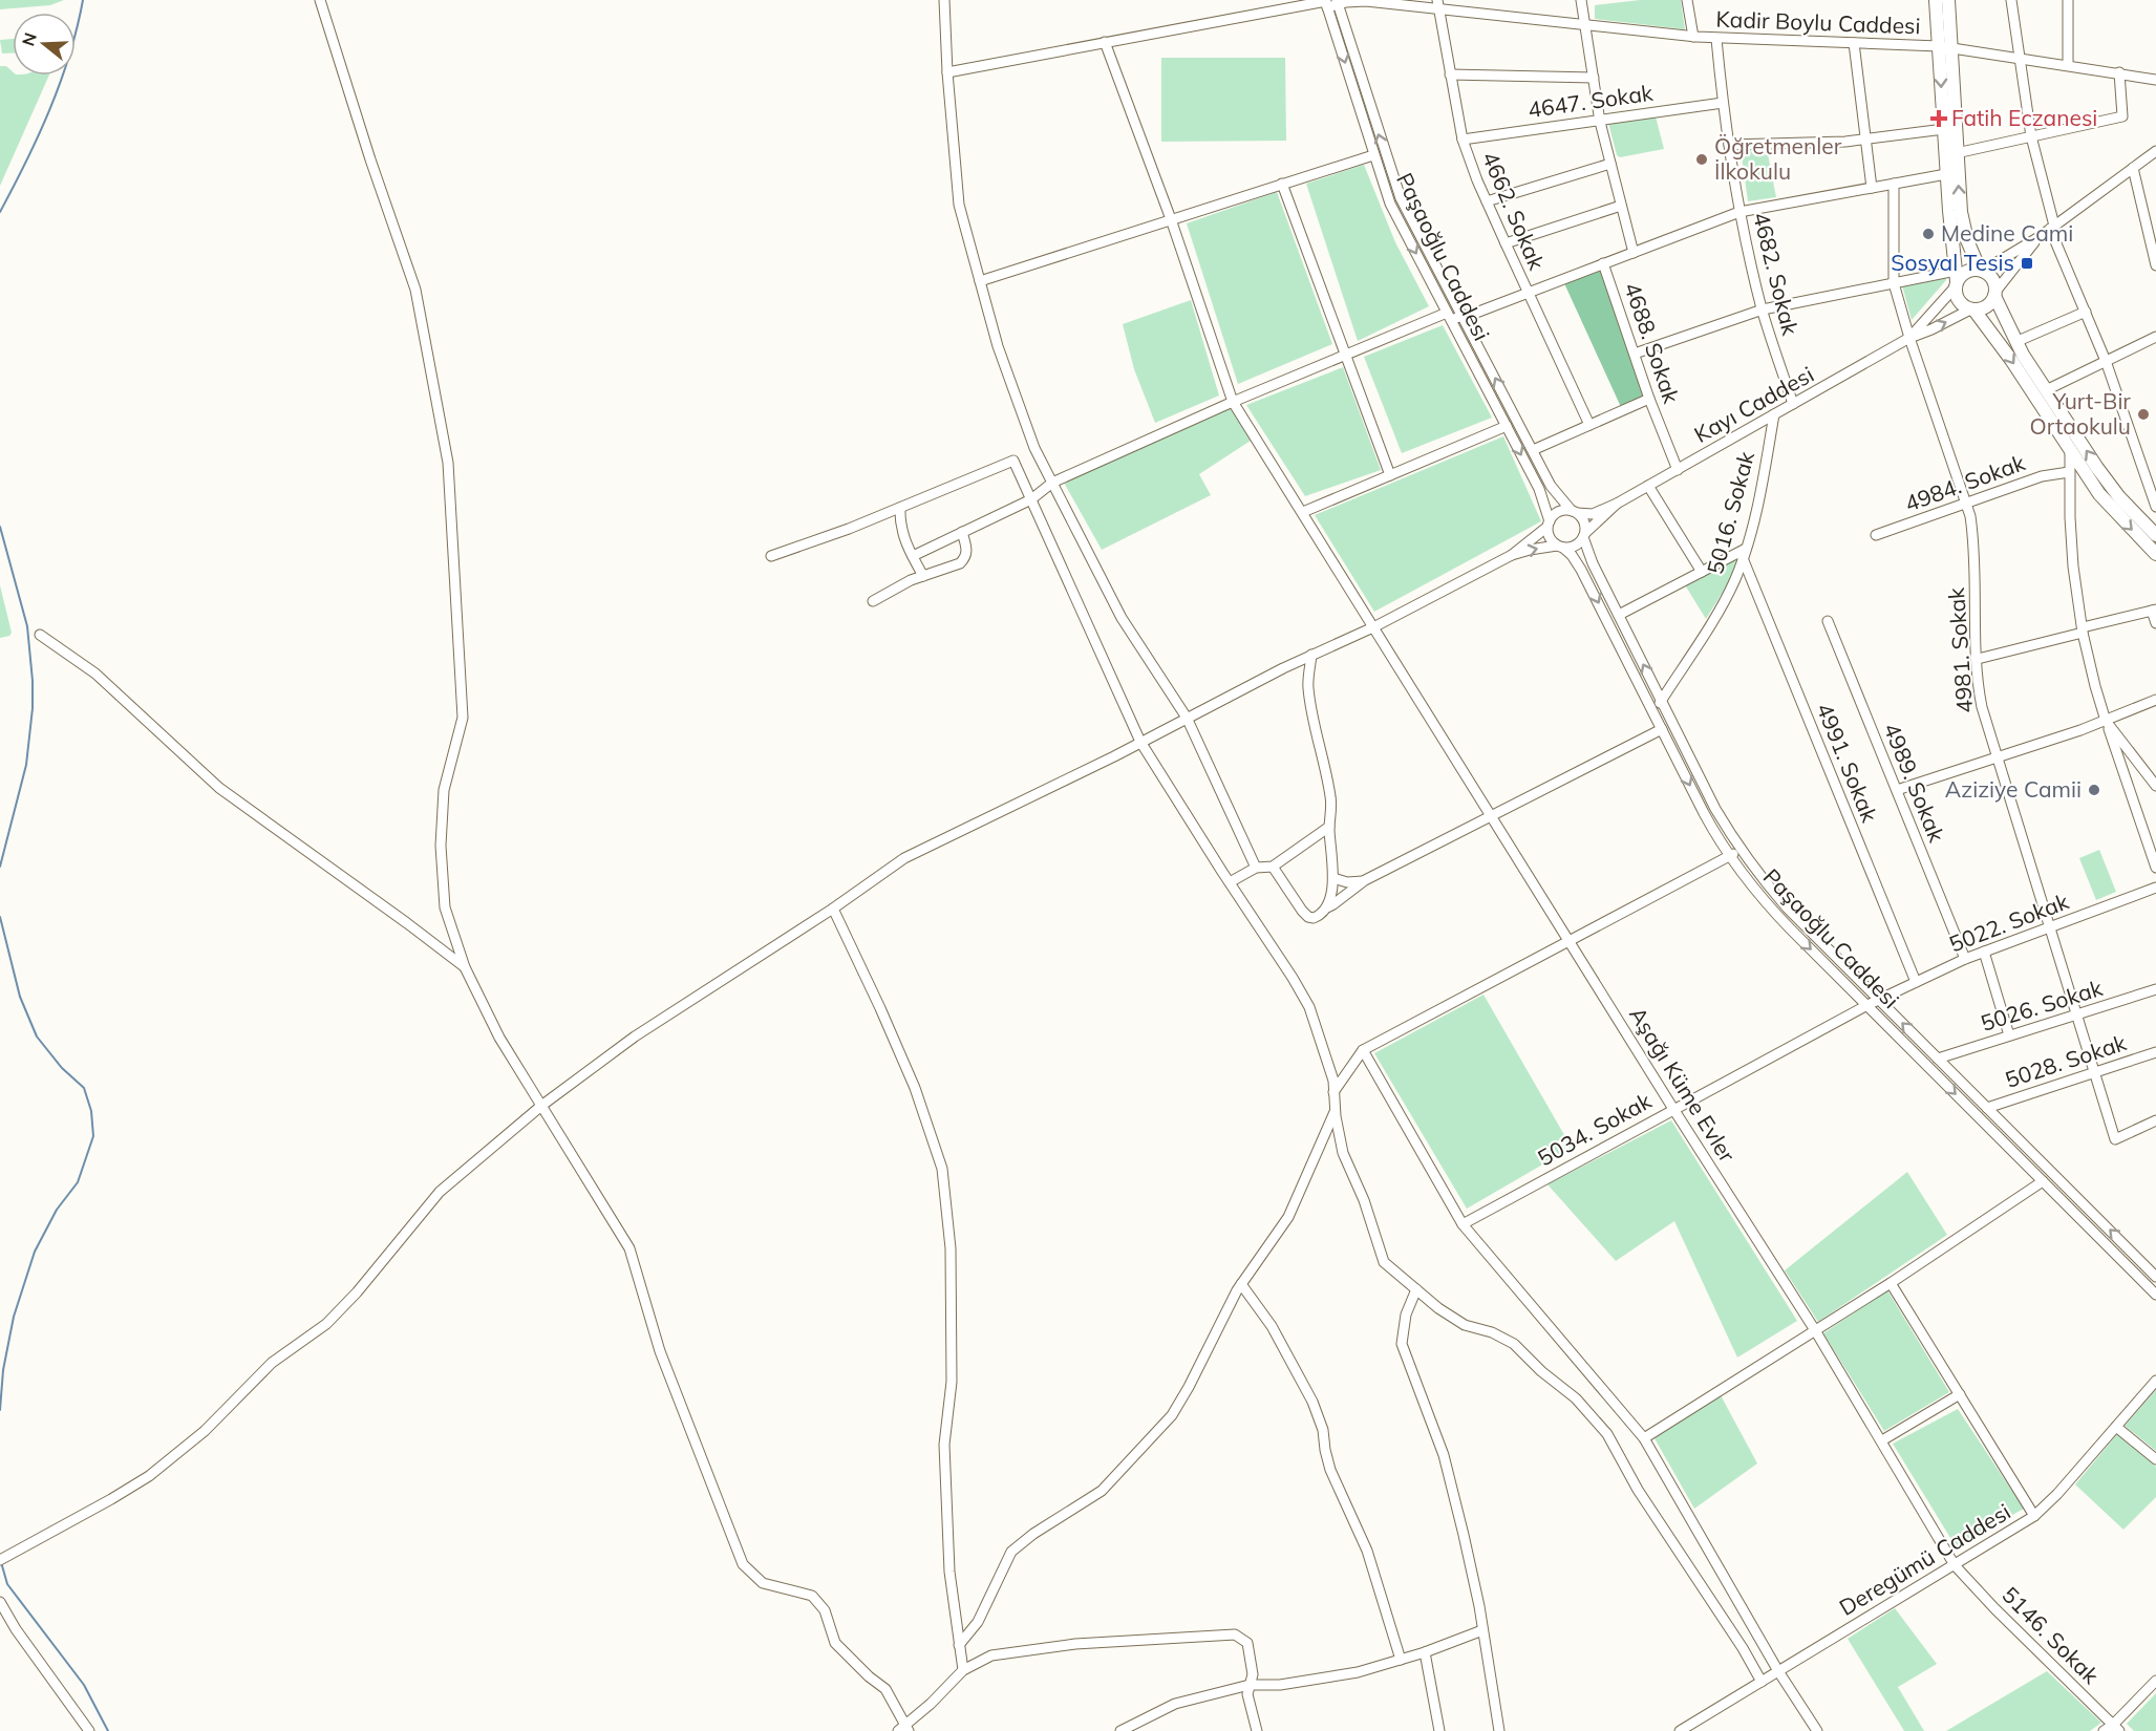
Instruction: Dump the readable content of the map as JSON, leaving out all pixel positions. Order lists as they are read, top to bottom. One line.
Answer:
{"streets":{"street":["Kadir Boylu Caddesi","4647. Sokak","4662. Sokak","Paşaoğlu Caddesi","4682. Sokak","4688. Sokak","Kayı Caddesi","4984. Sokak","5016. Sokak","4981. Sokak","4991. Sokak","4989. Sokak","5022. Sokak","5026. Sokak","5028. Sokak","Aşağı Küme Evler","5034. Sokak","Deregümü Caddesi","5146. Sokak"]},"crossings":[["Kadir Boylu Caddesi","4662. Sokak"],["Kadir Boylu Caddesi","Paşaoğlu Caddesi"],["Kadir Boylu Caddesi","4682. Sokak"],["Kadir Boylu Caddesi","Aşağı Küme Evler"],["4647. Sokak","4662. Sokak"],["4647. Sokak","4682. Sokak"],["Paşaoğlu Caddesi","Kayı Caddesi"],["Paşaoğlu Caddesi","5016. Sokak"],["Paşaoğlu Caddesi","5022. Sokak"],["Paşaoğlu Caddesi","5026. Sokak"],["Paşaoğlu Caddesi","5028. Sokak"],["Paşaoğlu Caddesi","5034. Sokak"],["4682. Sokak","Kayı Caddesi"],["4688. Sokak","Kayı Caddesi"],["Kayı Caddesi","5016. Sokak"],["Kayı Caddesi","4981. Sokak"],["4984. Sokak","4981. Sokak"],["5016. Sokak","4991. Sokak"],["4981. Sokak","5022. Sokak"],["4981. Sokak","5026. Sokak"],["4981. Sokak","5028. Sokak"],["4991. Sokak","5022. Sokak"],["4989. Sokak","5022. Sokak"],["5022. Sokak","5034. Sokak"],["Aşağı Küme Evler","5034. Sokak"],["Aşağı Küme Evler","Deregümü Caddesi"],["Aşağı Küme Evler","5146. Sokak"],["Deregümü Caddesi","5146. Sokak"]],"places":{"health":["Fatih Eczanesi"],"other":["Öğretmenler İlkokulu","Medine Cami","Yurt-Bir Ortaokulu","Aziziye Camii"],"transit":["Sosyal Tesis"]},"north":"left"}
